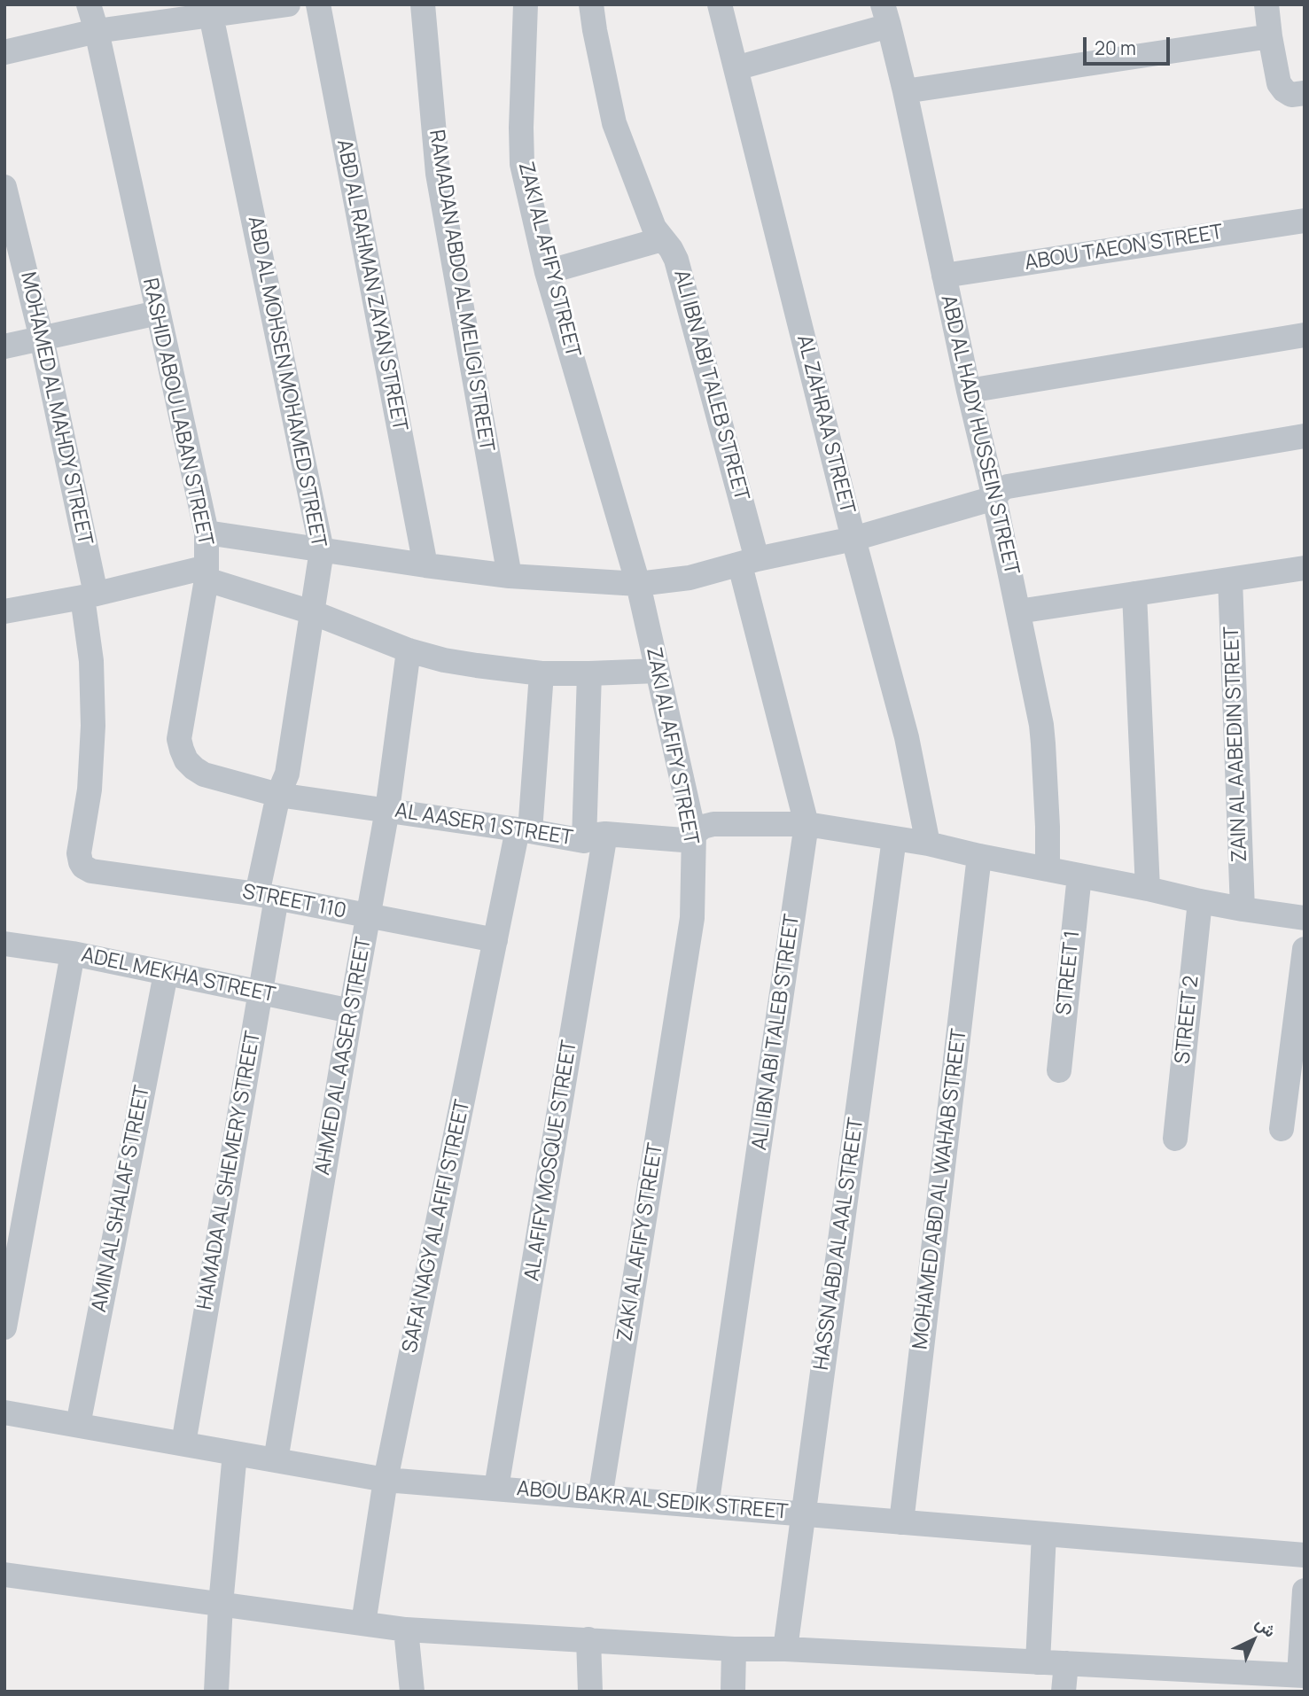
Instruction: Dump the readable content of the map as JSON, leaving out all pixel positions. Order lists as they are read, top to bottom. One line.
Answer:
{"streets":{"street":["ABOU TAEON STREET","ZAKI AL AFIFY STREET","ABD AL RAHMAN ZAYAN STREET","RAMADAN ABDO AL MELIGI STREET","ABD AL MOHSEN MOHAMED STREET","ALI IBN ABI TALEB STREET","MOHAMED AL MAHDY STREET","RASHID ABOU LABAN STREET","AL ZAHRAA STREET","ABD AL HADY HUSSEIN STREET","ZAIN AL AABEDIN STREET","AL AASER 1 STREET","STREET 110","STREET 1","ADEL MEKHA STREET","STREET 2","AHMED AL AASER STREET","AL AFIFY MOSQUE STREET","HAMADA AL SHEMERY STREET","MOHAMED ABD AL WAHAB STREET","AMIN AL SHALAF STREET","SAFA' NAGY AL AFIFI STREET","HASSN ABD AL AAL STREET","ABOU BAKR AL SEDIK STREET"]},"crossings":[["ABOU TAEON STREET","ABD AL HADY HUSSEIN STREET"],["ZAKI AL AFIFY STREET","AL AASER 1 STREET"],["ZAKI AL AFIFY STREET","ABOU BAKR AL SEDIK STREET"],["ABD AL MOHSEN MOHAMED STREET","RASHID ABOU LABAN STREET"],["ABD AL MOHSEN MOHAMED STREET","AL AASER 1 STREET"],["ABD AL MOHSEN MOHAMED STREET","STREET 110"],["ABD AL MOHSEN MOHAMED STREET","HAMADA AL SHEMERY STREET"],["ALI IBN ABI TALEB STREET","AL AASER 1 STREET"],["ALI IBN ABI TALEB STREET","ABOU BAKR AL SEDIK STREET"],["MOHAMED AL MAHDY STREET","STREET 110"],["RASHID ABOU LABAN STREET","AL AASER 1 STREET"],["AL ZAHRAA STREET","AL AASER 1 STREET"],["ABD AL HADY HUSSEIN STREET","AL AASER 1 STREET"],["ZAIN AL AABEDIN STREET","AL AASER 1 STREET"],["AL AASER 1 STREET","STREET 1"],["AL AASER 1 STREET","STREET 2"],["AL AASER 1 STREET","AHMED AL AASER STREET"],["AL AASER 1 STREET","AL AFIFY MOSQUE STREET"],["AL AASER 1 STREET","MOHAMED ABD AL WAHAB STREET"],["AL AASER 1 STREET","SAFA' NAGY AL AFIFI STREET"],["AL AASER 1 STREET","HASSN ABD AL AAL STREET"],["STREET 110","AHMED AL AASER STREET"],["STREET 110","HAMADA AL SHEMERY STREET"],["STREET 110","SAFA' NAGY AL AFIFI STREET"],["ADEL MEKHA STREET","AHMED AL AASER STREET"],["ADEL MEKHA STREET","HAMADA AL SHEMERY STREET"],["ADEL MEKHA STREET","AMIN AL SHALAF STREET"],["AHMED AL AASER STREET","ABOU BAKR AL SEDIK STREET"],["AL AFIFY MOSQUE STREET","ABOU BAKR AL SEDIK STREET"],["HAMADA AL SHEMERY STREET","ABOU BAKR AL SEDIK STREET"],["MOHAMED ABD AL WAHAB STREET","ABOU BAKR AL SEDIK STREET"],["AMIN AL SHALAF STREET","ABOU BAKR AL SEDIK STREET"],["SAFA' NAGY AL AFIFI STREET","ABOU BAKR AL SEDIK STREET"],["HASSN ABD AL AAL STREET","ABOU BAKR AL SEDIK STREET"]],"scale_bar":"20 m","north":"top right"}
